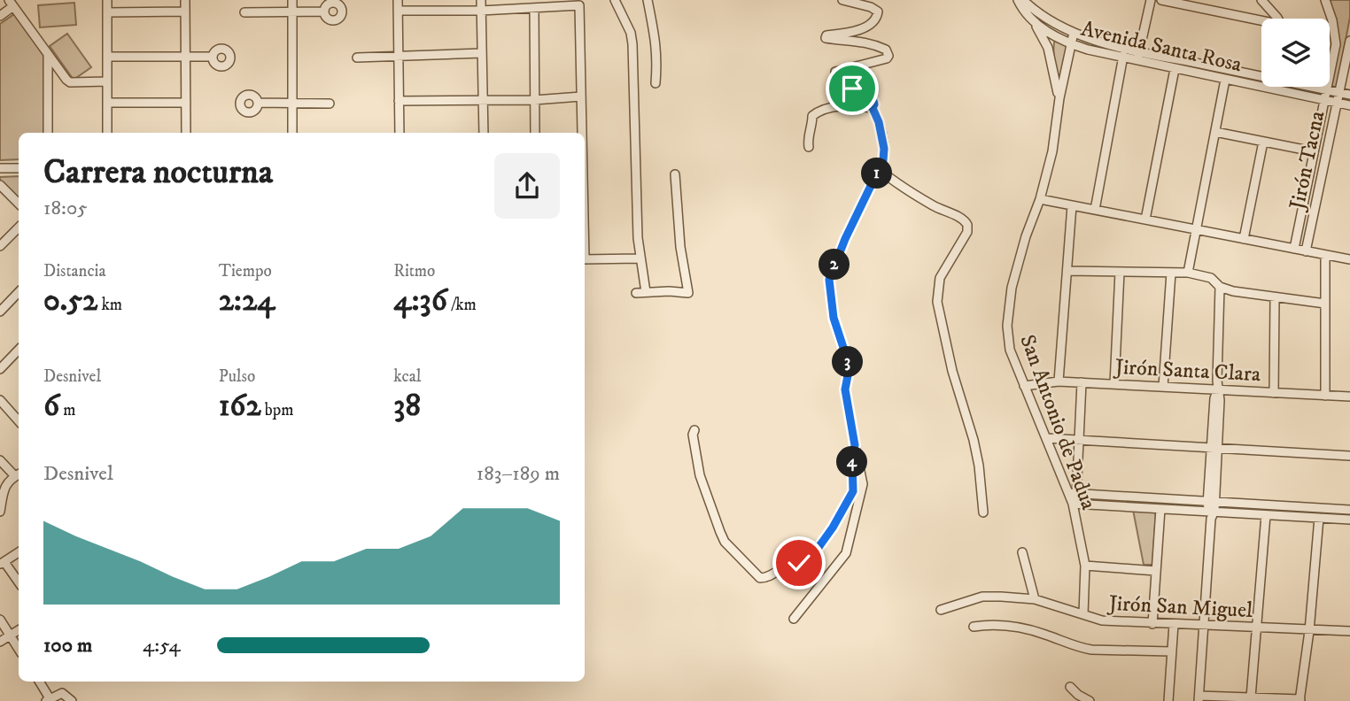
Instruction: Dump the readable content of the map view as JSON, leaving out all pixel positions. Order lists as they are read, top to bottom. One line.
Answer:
{"streets":{"street":["Avenida Santa Rosa","Jirón Tacna","Jirón Santa Clara","San Antonio de Padua","Jirón San Miguel"]},"crossings":[["Avenida Santa Rosa","Jirón Tacna"],["Avenida Santa Rosa","San Antonio de Padua"],["Jirón Santa Clara","San Antonio de Padua"],["San Antonio de Padua","Jirón San Miguel"]],"page":{"heading":["Carrera nocturna","18:05"],"pins":["1","2","3","4"],"stats":[["Distancia","0.52 km"],["Tiempo","2:24"],["Ritmo","4:36 /km"],["Desnivel","6 m"],["Pulso","162 bpm"],["kcal","38"]],"chart":["Desnivel","183–189 m"],"list":[{"name":"100 m","note":"4:54"}]}}
